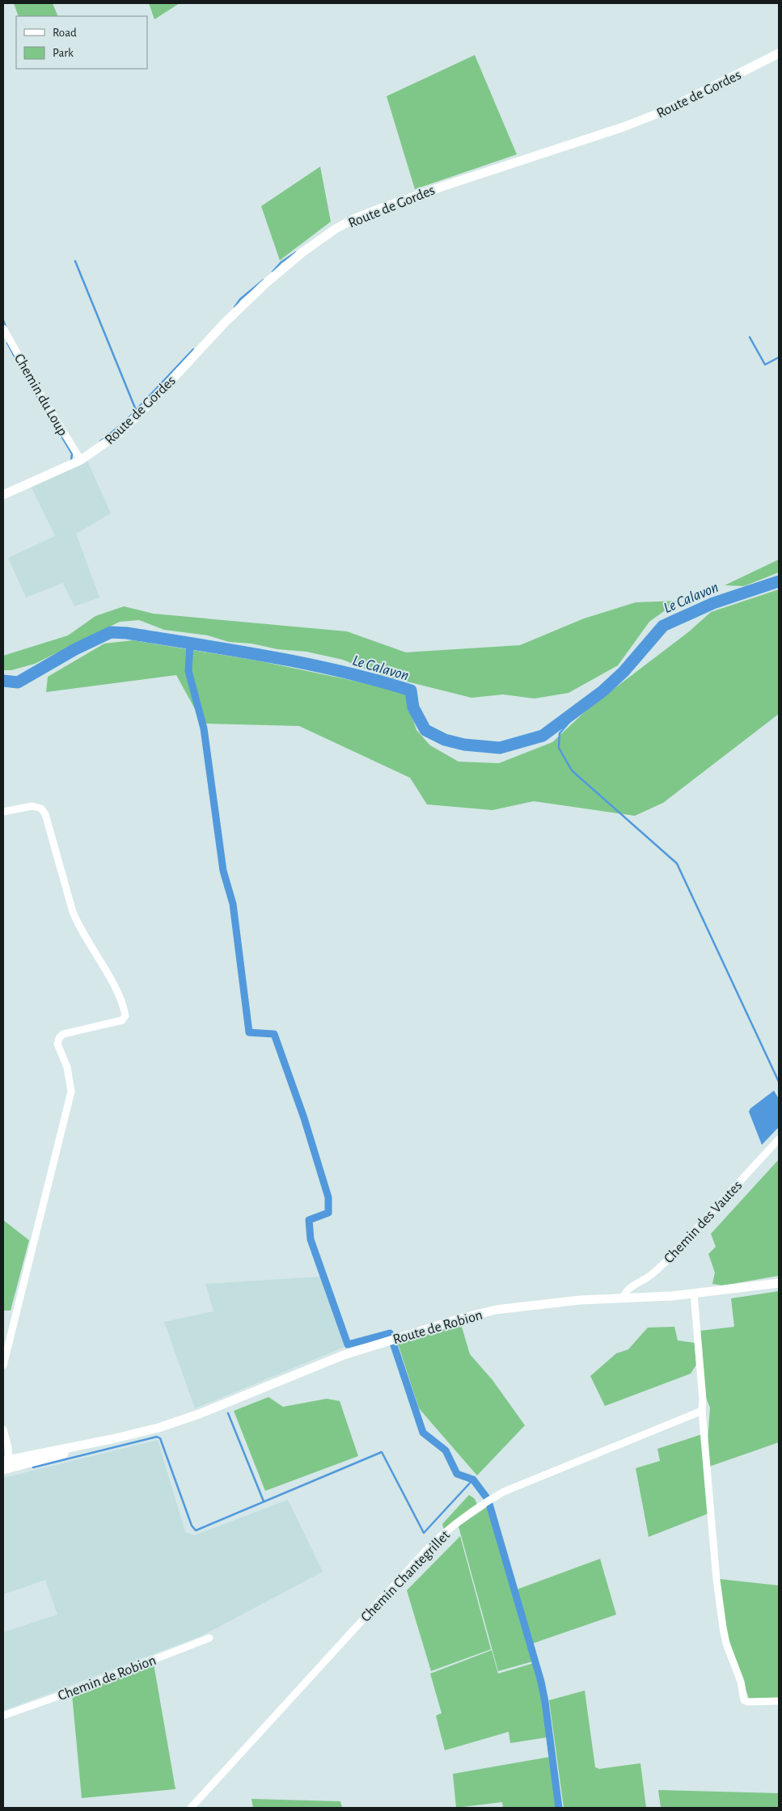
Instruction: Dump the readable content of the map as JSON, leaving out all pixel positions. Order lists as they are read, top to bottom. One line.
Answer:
{"streets":{"street":["Route de Gordes","Chemin du Loup","Chemin des Vautes","Route de Robion","Chemin Chantegrillet","Chemin de Robion"]},"crossings":[["Route de Gordes","Chemin du Loup"],["Chemin des Vautes","Route de Robion"]],"water":["Le Calavon"],"legend":["Road","Park"]}
